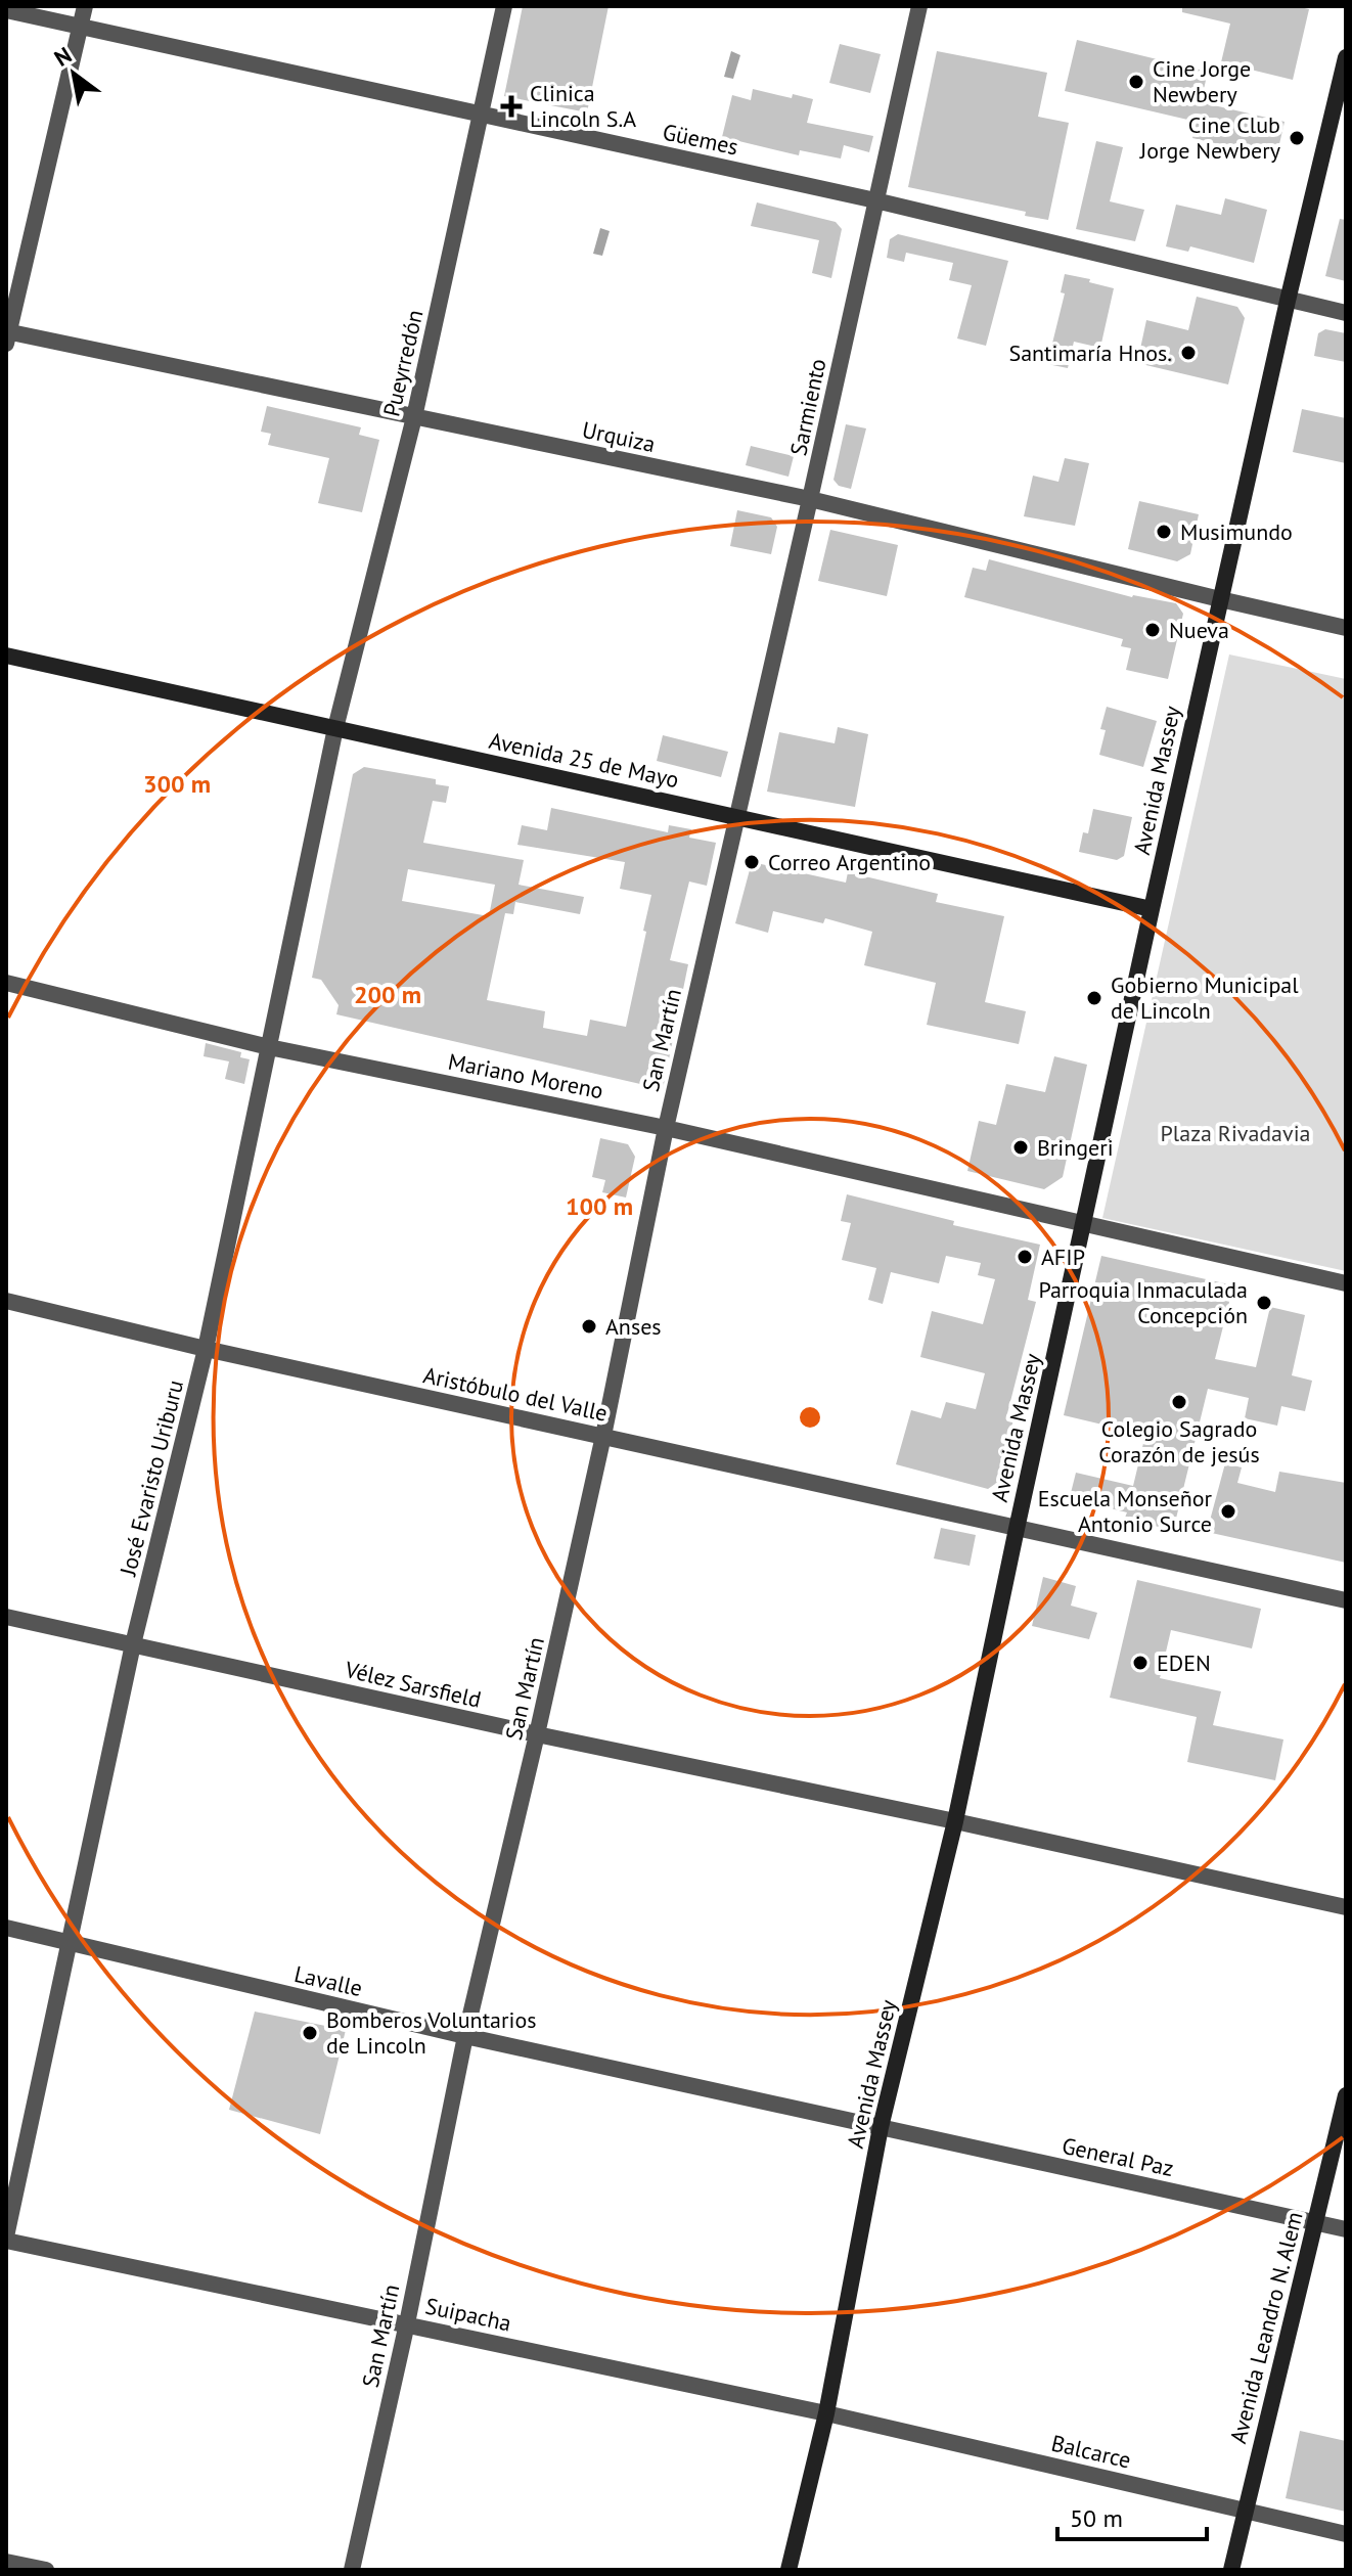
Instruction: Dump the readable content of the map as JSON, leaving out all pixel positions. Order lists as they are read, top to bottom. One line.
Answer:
{"streets":{"main road":["Avenida 25 de Mayo","Avenida Massey","Avenida Leandro N. Alem"],"street":["Güemes","Pueyrredón","Sarmiento","Urquiza","San Martín","Mariano Moreno","Aristóbulo del Valle","José Evaristo Uriburu","Vélez Sarsfield","Lavalle","General Paz","Suipacha","Balcarce"]},"crossings":[["Güemes","Pueyrredón"],["Güemes","Sarmiento"],["Güemes","Avenida Massey"],["Pueyrredón","Urquiza"],["Pueyrredón","Avenida 25 de Mayo"],["Pueyrredón","José Evaristo Uriburu"],["Sarmiento","Urquiza"],["Sarmiento","Avenida 25 de Mayo"],["Sarmiento","San Martín"],["Urquiza","Avenida Massey"],["Avenida 25 de Mayo","Avenida Massey"],["Avenida 25 de Mayo","San Martín"],["Avenida 25 de Mayo","José Evaristo Uriburu"],["Avenida Massey","Mariano Moreno"],["Avenida Massey","Aristóbulo del Valle"],["Avenida Massey","Vélez Sarsfield"],["Avenida Massey","Lavalle"],["Avenida Massey","General Paz"],["Avenida Massey","Suipacha"],["Avenida Massey","Balcarce"],["San Martín","Mariano Moreno"],["San Martín","Aristóbulo del Valle"],["San Martín","Vélez Sarsfield"],["San Martín","Lavalle"],["San Martín","Suipacha"],["Mariano Moreno","José Evaristo Uriburu"],["Aristóbulo del Valle","José Evaristo Uriburu"],["José Evaristo Uriburu","Vélez Sarsfield"],["José Evaristo Uriburu","Lavalle"],["José Evaristo Uriburu","Suipacha"],["Lavalle","General Paz"],["General Paz","Avenida Leandro N. Alem"],["Suipacha","Balcarce"],["Avenida Leandro N. Alem","Balcarce"]],"parks":["Plaza Rivadavia"],"places":{"other":["Cine Jorge Newbery","Cine Club Jorge Newbery","Santimaría Hnos.","Musimundo","Nueva","Correo Argentino","Gobierno Municipal de Lincoln","Bringeri","AFIP","Parroquia Inmaculada Concepción","Anses","Colegio Sagrado Corazón de jesús","Escuela Monseñor Antonio Surce","EDEN","Bomberos Voluntarios de Lincoln"],"health":["Clinica Lincoln S.A"]},"scale_bar":"50 m","north":"top left","rings":["300 m","200 m","100 m"]}
